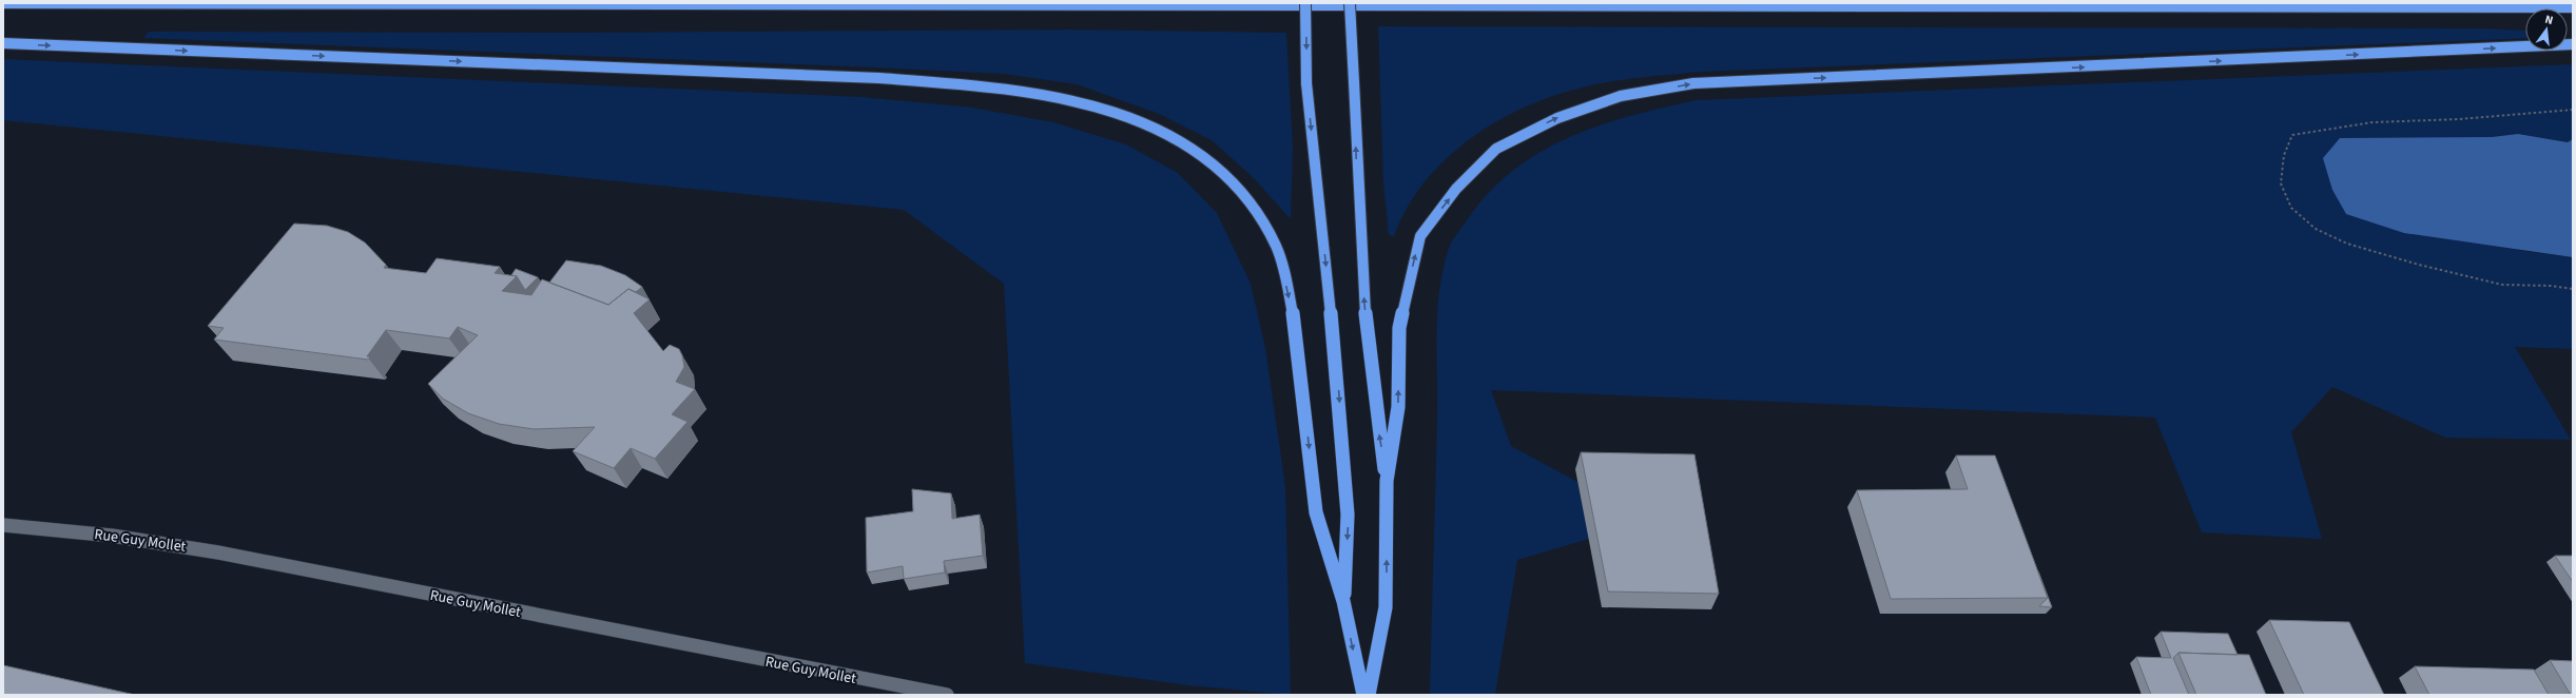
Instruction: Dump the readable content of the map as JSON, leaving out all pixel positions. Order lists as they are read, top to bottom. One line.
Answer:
{"streets":{"street":["Rue Guy Mollet"]},"north":"top"}
